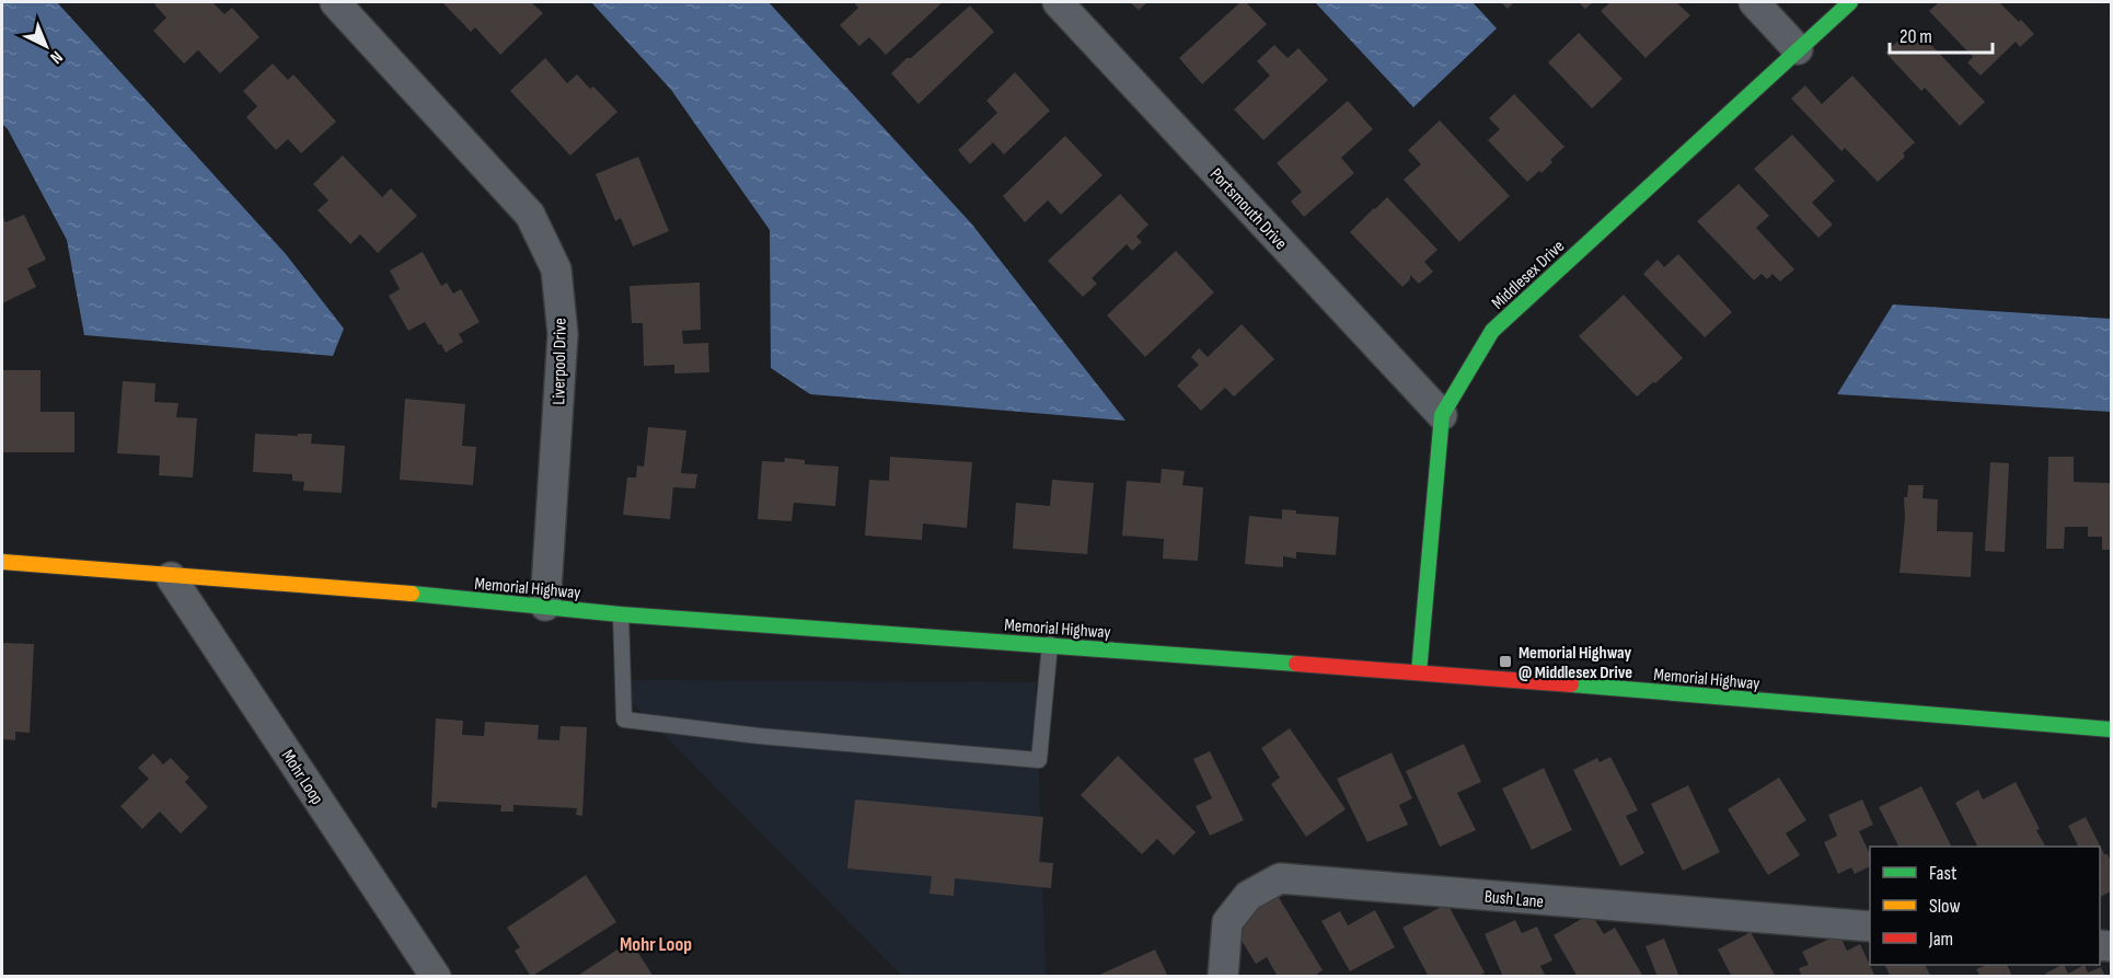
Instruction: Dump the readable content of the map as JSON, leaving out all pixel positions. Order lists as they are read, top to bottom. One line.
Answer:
{"streets":{"street":["Portsmouth Drive","Middlesex Drive","Liverpool Drive","Memorial Highway","Mohr Loop","Bush Lane"]},"crossings":[["Portsmouth Drive","Middlesex Drive"],["Middlesex Drive","Memorial Highway"],["Liverpool Drive","Memorial Highway"],["Memorial Highway","Mohr Loop"]],"districts":["Mohr Loop"],"places":{"transit":["Memorial Highway @ Middlesex Drive"]},"legend":["Fast","Slow","Jam"],"scale_bar":"20 m","north":"bottom right"}
